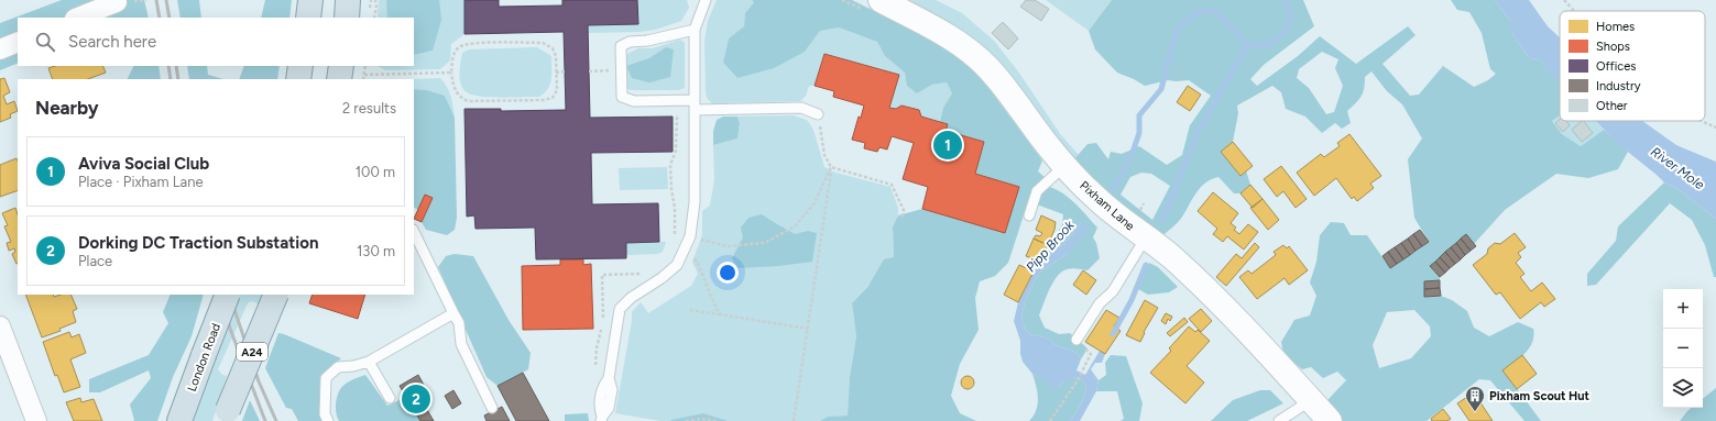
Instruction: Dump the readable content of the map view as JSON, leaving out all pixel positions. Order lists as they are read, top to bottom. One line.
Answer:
{"streets":{"highway":["A24","London Road"],"main road":["Pixham Lane"]},"water":["River Mole","Pipp Brook"],"places":{"building":["Pixham Scout Hut"]},"legend":["Homes","Shops","Offices","Industry","Other"],"page":{"search":"Search here","heading":["Nearby","2 results"],"pins":["1","2"],"list":[{"mark":"1","name":"Aviva Social Club","note":"Place · Pixham Lane","value":"100 m"},{"mark":"2","name":"Dorking DC Traction Substation","note":"Place","value":"130 m"}],"map_buttons":["+","−"]}}
